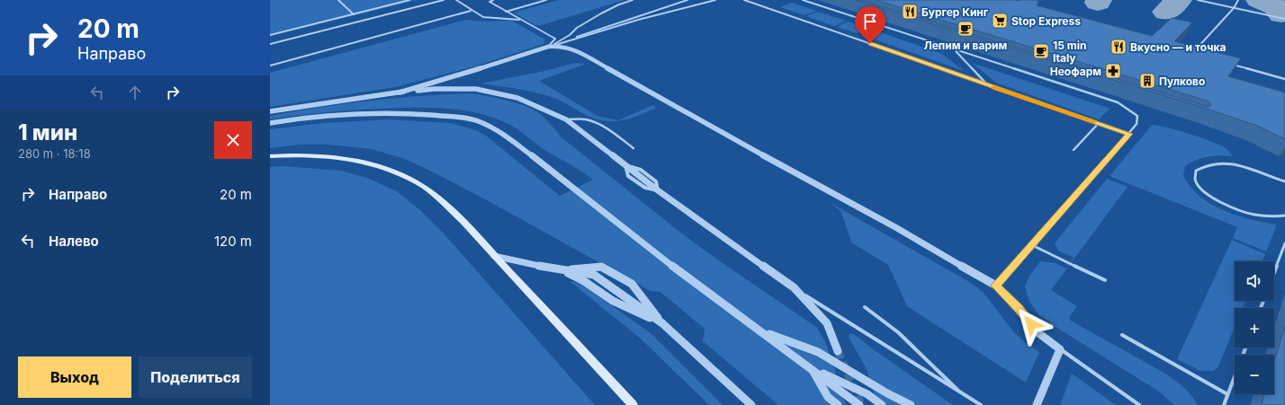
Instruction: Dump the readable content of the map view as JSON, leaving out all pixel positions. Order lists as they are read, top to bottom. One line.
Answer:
{"places":{"restaurant":["Бургер Кинг","Вкусно — и точка"],"supermarket":["Stop Express"],"cafe":["Лепим и варим","15 min Italy"],"pharmacy":["Неофарм"],"building":["Пулково"]},"page":{"turn":["20 m","Направо"],"heading":["1 мин","280 m · 18:18"],"list":[{"name":"Направо","value":"20 m"},{"name":"Налево","value":"120 m"}],"map_buttons":["+","−"],"buttons":["Выход","Поделиться"]}}
